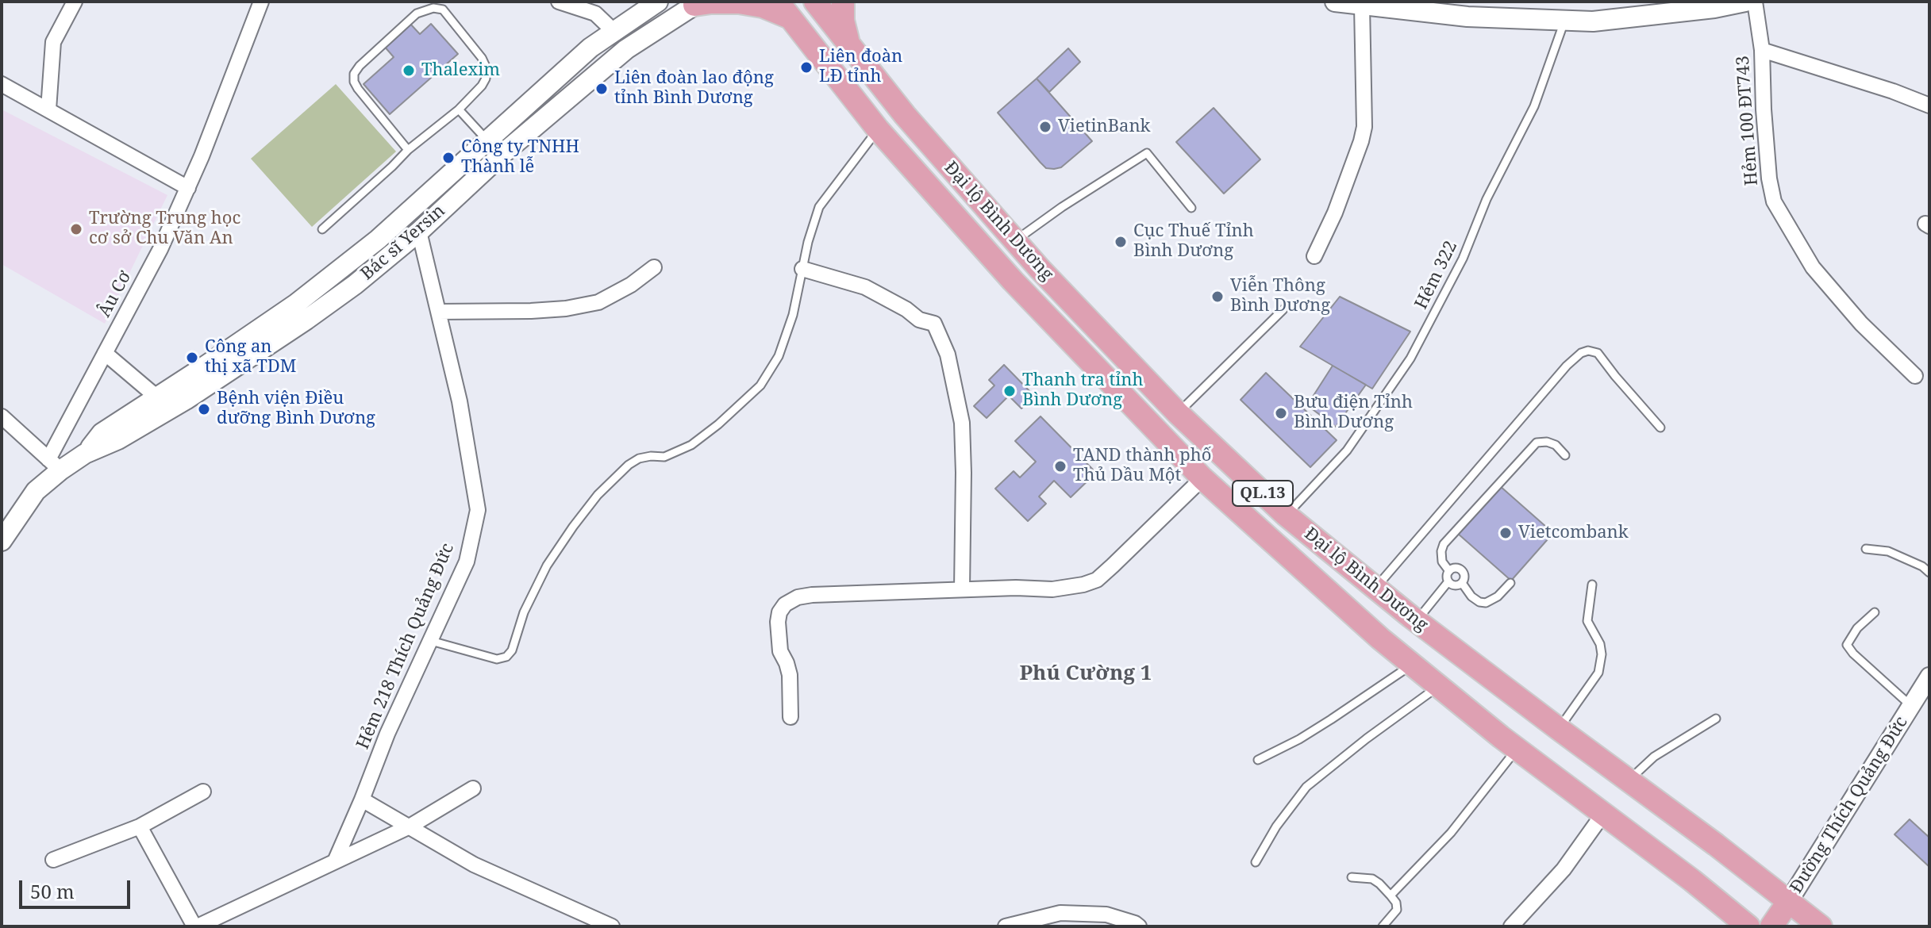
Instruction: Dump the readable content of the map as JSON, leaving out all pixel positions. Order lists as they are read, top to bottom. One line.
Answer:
{"streets":{"highway":["Đại lộ Bình Dương","QL.13"],"main road":["Bác sĩ Yersin"],"street":["Hẻm 100 ĐT743","Âu Cơ","Hẻm 218 Thích Quảng Đức","Đường Thích Quảng Đức"],"lane":["Hẻm 322"]},"crossings":[["Đại lộ Bình Dương","Hẻm 322"],["Đại lộ Bình Dương","Đường Thích Quảng Đức"],["Bác sĩ Yersin","Âu Cơ"],["Bác sĩ Yersin","Hẻm 218 Thích Quảng Đức"]],"districts":["Phú Cường 1"],"places":["Liên đoàn LĐ tỉnh","Thalexim","Liên đoàn lao động tỉnh Bình Dương","VietinBank","Công ty TNHH Thành lễ","Trường Trung học cơ sở Chu Văn An","Cục Thuế Tỉnh Bình Dương","Viễn Thông Bình Dương","Công an thị xã TDM","Thanh tra tỉnh Bình Dương","Bệnh viện Điều dưỡng Bình Dương","Bưu điện Tỉnh Bình Dương","TAND thành phố Thủ Dầu Một","Vietcombank"],"scale_bar":"50 m"}
